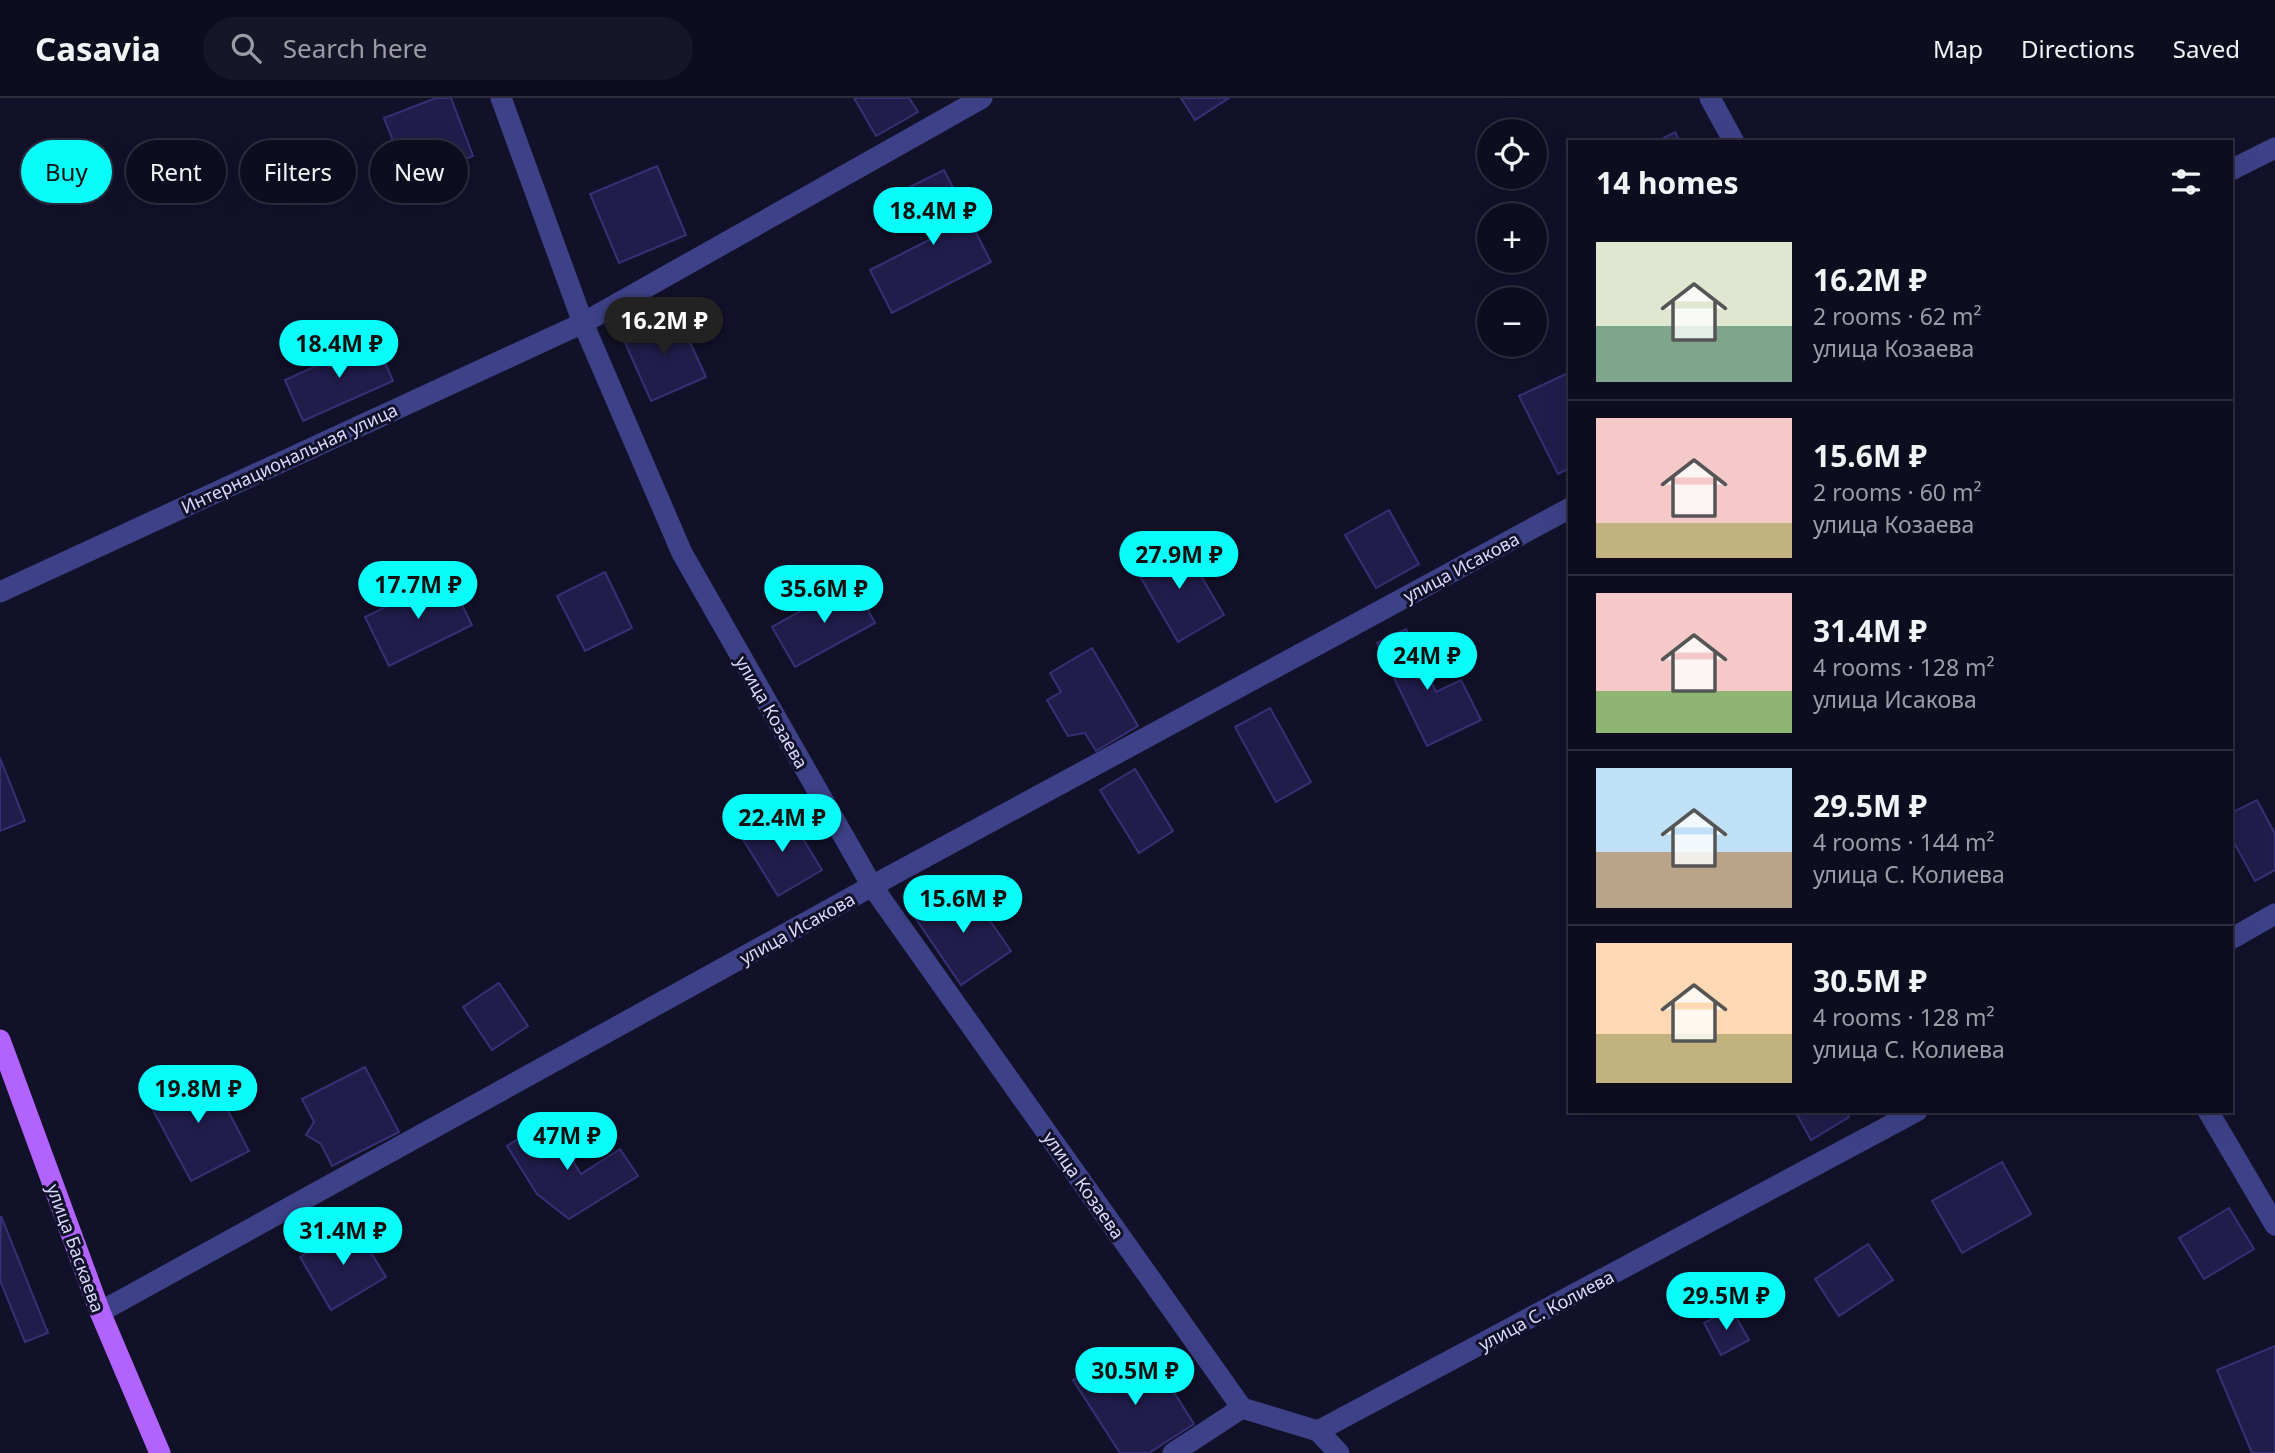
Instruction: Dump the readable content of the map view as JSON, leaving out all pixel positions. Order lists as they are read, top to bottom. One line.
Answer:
{"streets":{"main road":["улица Баскаева"],"street":["Интернациональная улица","улица Исакова","улица Козаева","улица С. Колиева"]},"crossings":[["Интернациональная улица","улица Козаева"],["улица Исакова","улица Козаева"],["улица Исакова","улица Баскаева"]],"page":{"header":"Casavia","search":"Search here","nav":["Map","Directions","Saved"],"map_buttons":["+","−"],"chip":["Buy","Rent","Filters","New"],"heading":"14 homes","price":["18.4M ₽","16.2M ₽","18.4M ₽","27.9M ₽","17.7M ₽","35.6M ₽","24M ₽","22.4M ₽","15.6M ₽","19.8M ₽","47M ₽","31.4M ₽","29.5M ₽","30.5M ₽"],"list":[{"name":"16.2M ₽","note":"2 rooms · 62 m² · улица Козаева"},{"name":"15.6M ₽","note":"2 rooms · 60 m² · улица Козаева"},{"name":"31.4M ₽","note":"4 rooms · 128 m² · улица Исакова"},{"name":"29.5M ₽","note":"4 rooms · 144 m² · улица С. Колиева"},{"name":"30.5M ₽","note":"4 rooms · 128 m² · улица С. Колиева"}]}}
